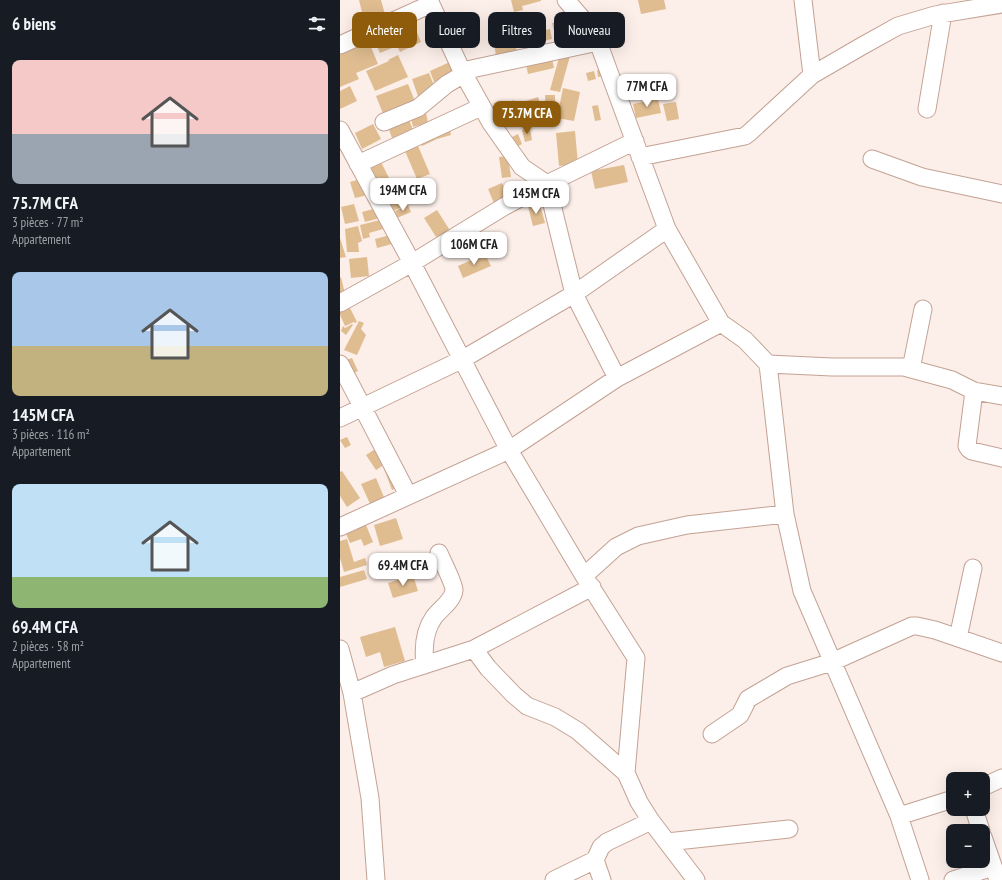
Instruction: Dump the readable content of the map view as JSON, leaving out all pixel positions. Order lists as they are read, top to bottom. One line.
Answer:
{"page":{"heading":"6 biens","chip":["Acheter","Louer","Filtres","Nouveau"],"list":[{"name":"75.7M CFA","note":"3 pièces · 77 m² · Appartement"},{"name":"145M CFA","note":"3 pièces · 116 m² · Appartement"},{"name":"69.4M CFA","note":"2 pièces · 58 m² · Appartement"}],"price":["77M CFA","75.7M CFA","194M CFA","145M CFA","106M CFA","69.4M CFA"],"map_buttons":["+","−"]}}
